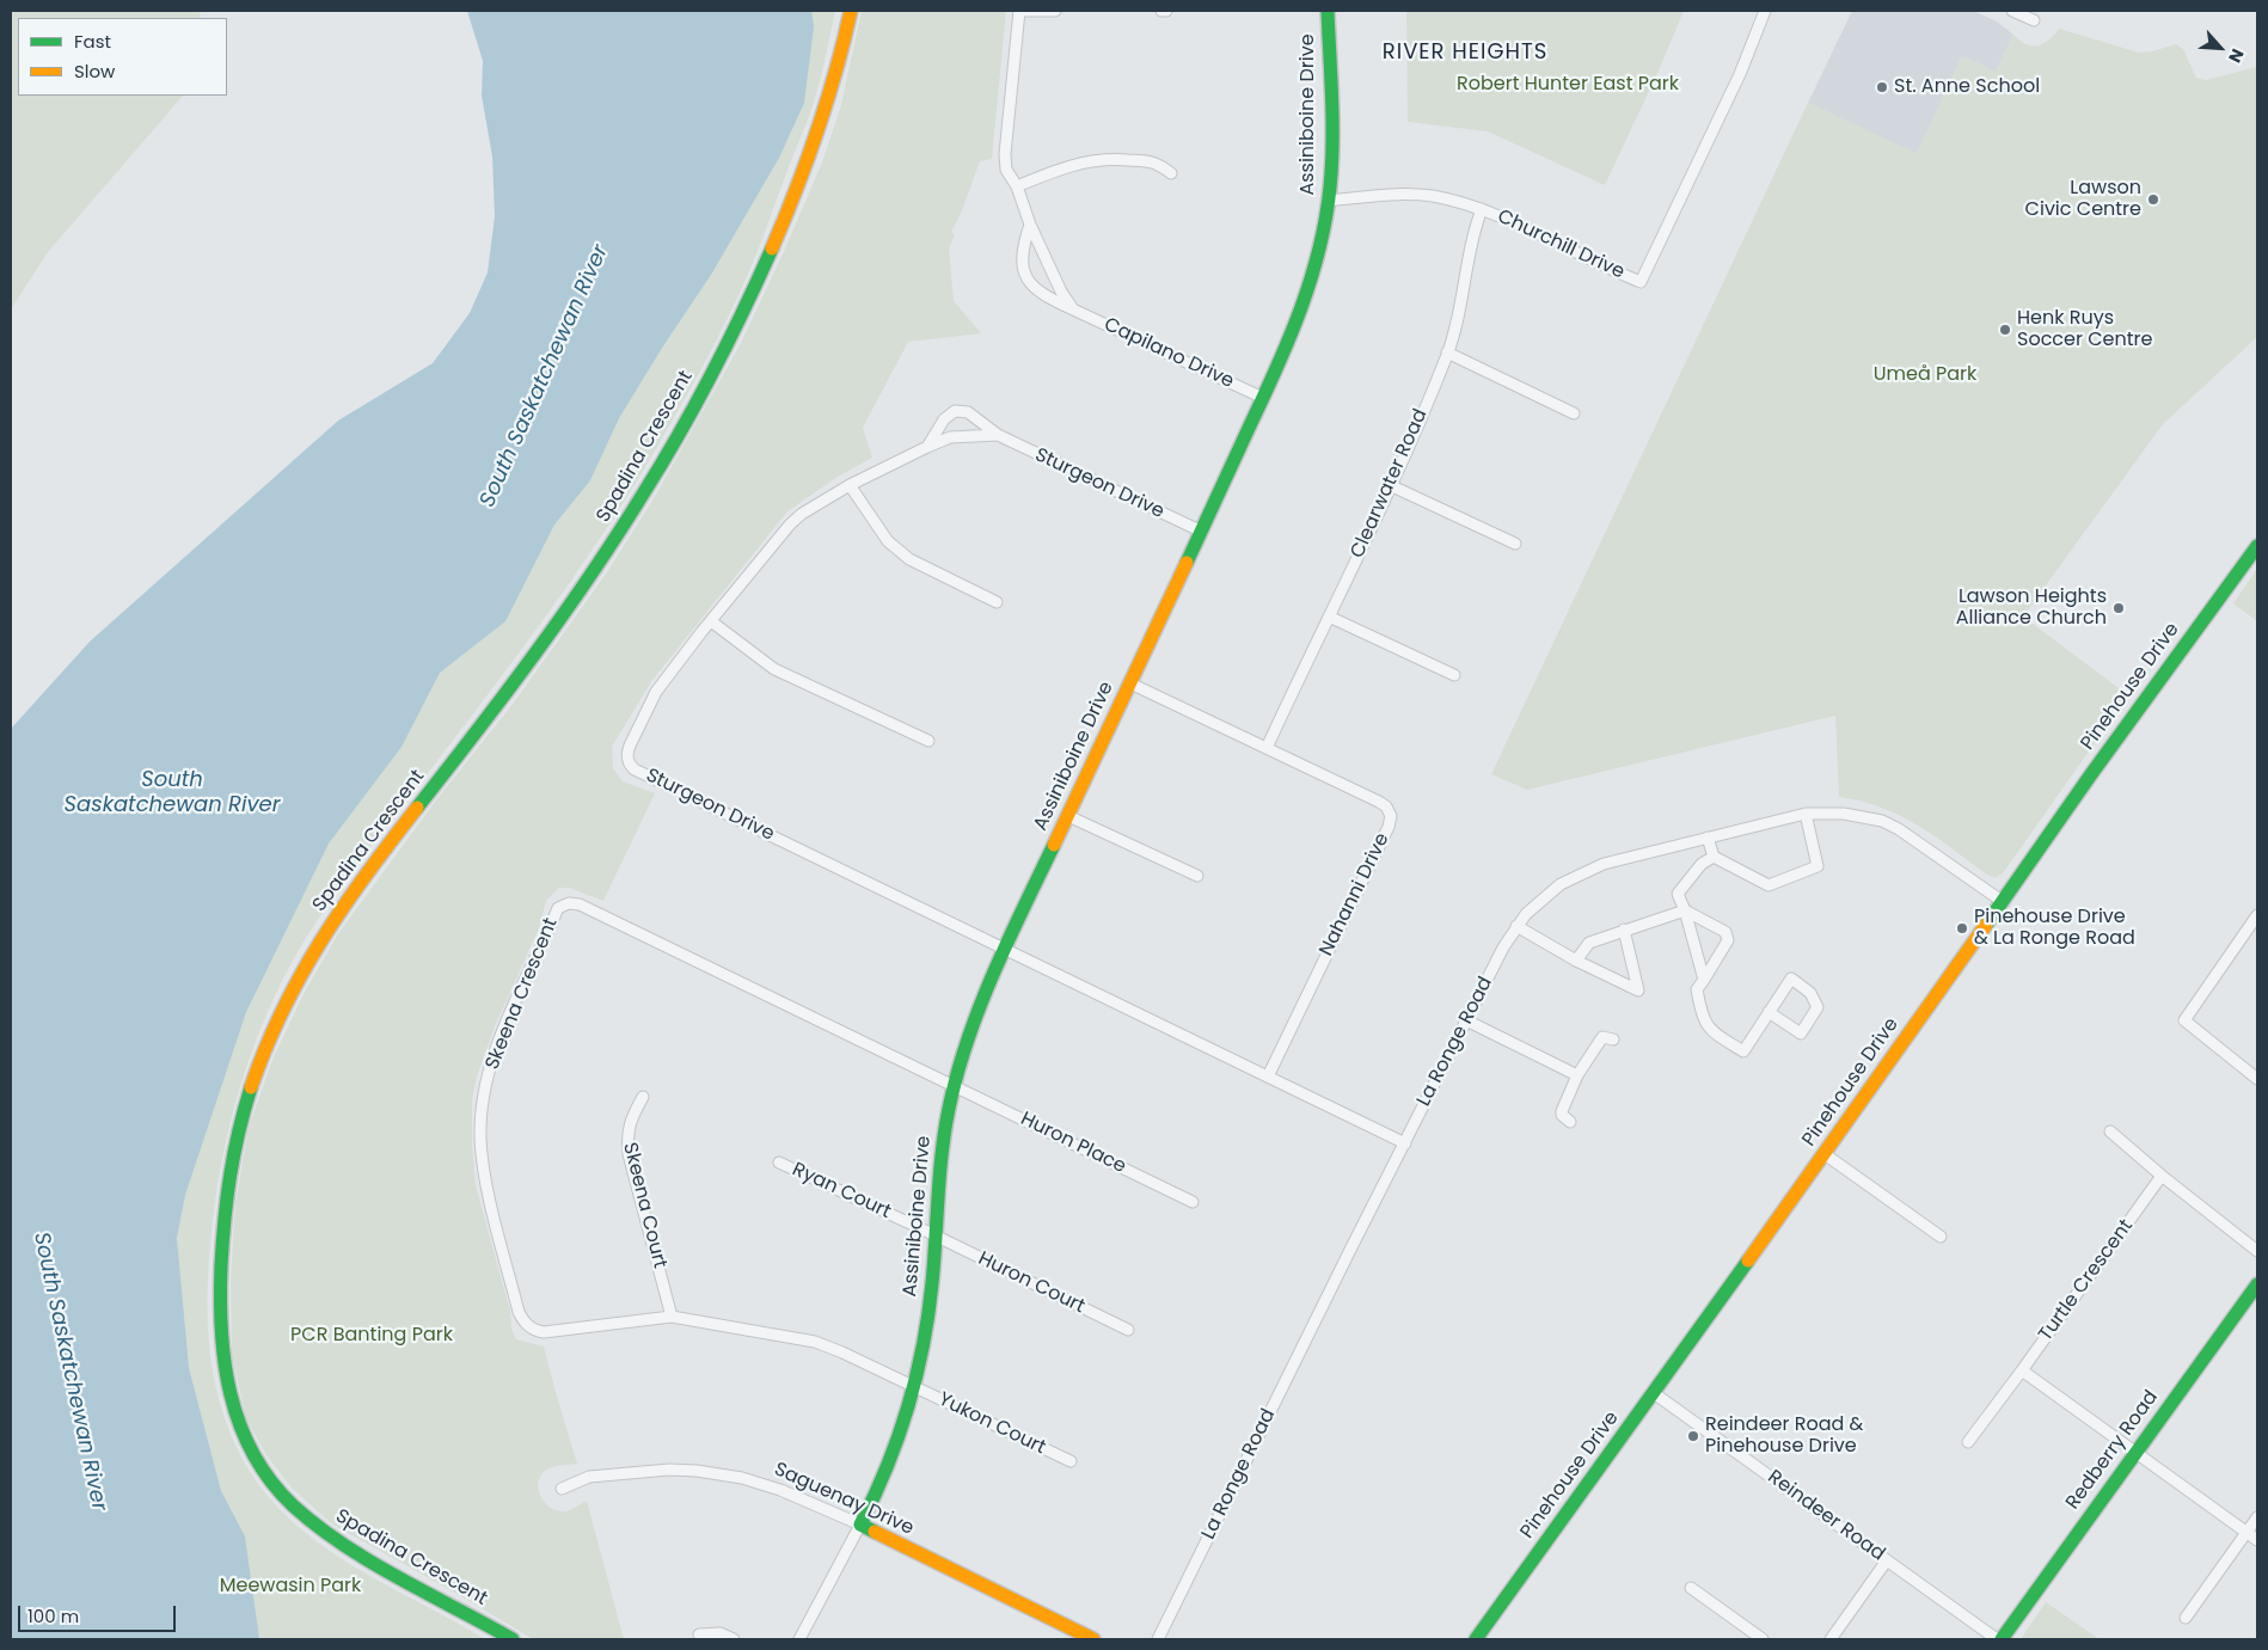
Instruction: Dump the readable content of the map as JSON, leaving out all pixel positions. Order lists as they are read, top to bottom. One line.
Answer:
{"streets":{"street":["Assiniboine Drive","Churchill Drive","Capilano Drive","Spadina Crescent","Sturgeon Drive","Clearwater Road","Pinehouse Drive","Nahanni Drive","Skeena Crescent","La Ronge Road","Huron Place","Ryan Court","Skeena Court","Turtle Crescent","Huron Court","Yukon Court","Redberry Road","Saguenay Drive","Reindeer Road"]},"crossings":[["Assiniboine Drive","Churchill Drive"],["Assiniboine Drive","Capilano Drive"],["Assiniboine Drive","Sturgeon Drive"],["Assiniboine Drive","Nahanni Drive"],["Assiniboine Drive","Skeena Crescent"],["Assiniboine Drive","Huron Place"],["Assiniboine Drive","Ryan Court"],["Assiniboine Drive","Huron Court"],["Assiniboine Drive","Yukon Court"],["Assiniboine Drive","Saguenay Drive"],["Churchill Drive","Clearwater Road"],["Clearwater Road","Nahanni Drive"],["Pinehouse Drive","La Ronge Road"],["Pinehouse Drive","Reindeer Road"],["Skeena Crescent","Huron Place"],["Skeena Crescent","Skeena Court"],["Skeena Crescent","Yukon Court"],["Ryan Court","Huron Court"],["Redberry Road","Reindeer Road"]],"districts":["RIVER HEIGHTS"],"water":["South Saskatchewan River"],"parks":["Robert Hunter East Park","Umeå Park","PCR Banting Park","Meewasin Park"],"places":["St. Anne School","Lawson Civic Centre","Henk Ruys Soccer Centre","Lawson Heights Alliance Church","Pinehouse Drive & La Ronge Road","Reindeer Road & Pinehouse Drive"],"legend":["Fast","Slow"],"scale_bar":"100 m","north":"bottom right"}
